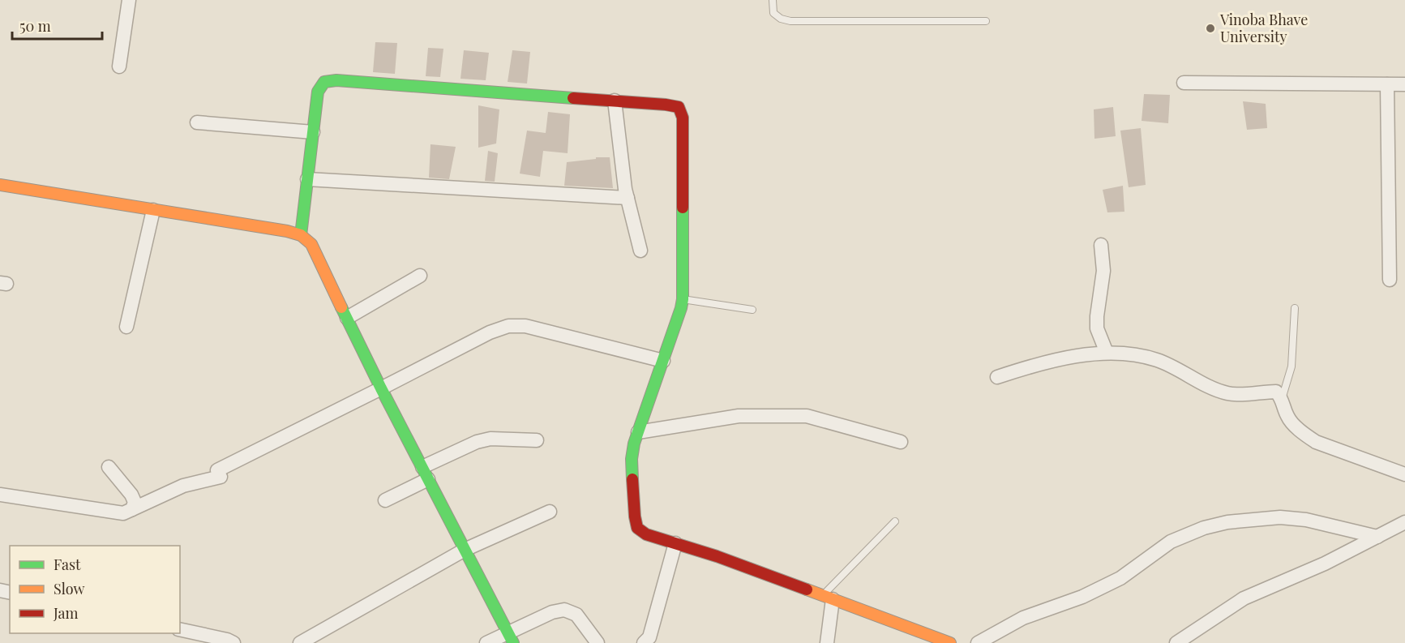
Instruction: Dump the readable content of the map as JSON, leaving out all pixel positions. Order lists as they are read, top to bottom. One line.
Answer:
{"places":["Vinoba Bhave University"],"legend":["Fast","Slow","Jam"],"scale_bar":"50 m"}
